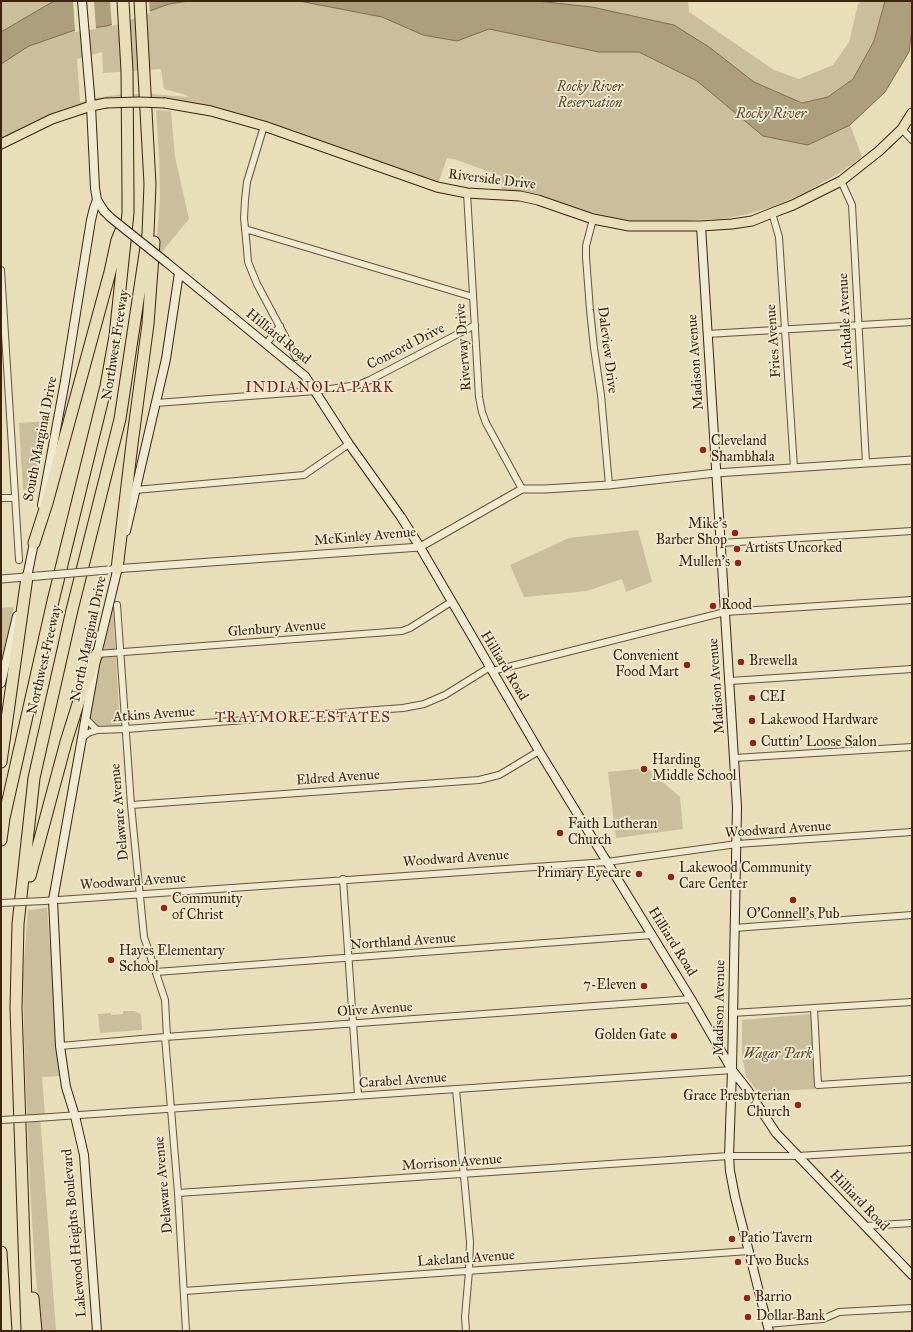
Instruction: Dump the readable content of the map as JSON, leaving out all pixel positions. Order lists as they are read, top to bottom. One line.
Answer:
{"streets":{"highway":["Northwest Freeway"],"main road":["Riverside Drive","Hilliard Road","Madison Avenue","South Marginal Drive","North Marginal Drive","Lakewood Heights Boulevard"],"street":["Archdale Avenue","Fries Avenue","Concord Drive","Riverway Drive","Daleview Drive","McKinley Avenue","Glenbury Avenue","Atkins Avenue","Eldred Avenue","Delaware Avenue","Woodward Avenue","Northland Avenue","Olive Avenue","Carabel Avenue","Morrison Avenue","Lakeland Avenue"]},"crossings":[["Riverside Drive","Archdale Avenue"],["Riverside Drive","Hilliard Road"],["Riverside Drive","Fries Avenue"],["Riverside Drive","Riverway Drive"],["Riverside Drive","Daleview Drive"],["Riverside Drive","Madison Avenue"],["Hilliard Road","Concord Drive"],["Hilliard Road","Madison Avenue"],["Hilliard Road","South Marginal Drive"],["Hilliard Road","McKinley Avenue"],["Hilliard Road","Glenbury Avenue"],["Hilliard Road","North Marginal Drive"],["Hilliard Road","Atkins Avenue"],["Hilliard Road","Eldred Avenue"],["Hilliard Road","Woodward Avenue"],["Hilliard Road","Northland Avenue"],["Hilliard Road","Olive Avenue"],["Hilliard Road","Carabel Avenue"],["Hilliard Road","Morrison Avenue"],["Concord Drive","Riverway Drive"],["Concord Drive","North Marginal Drive"],["Riverway Drive","McKinley Avenue"],["Madison Avenue","Atkins Avenue"],["Madison Avenue","Woodward Avenue"],["Madison Avenue","Carabel Avenue"],["Madison Avenue","Morrison Avenue"],["Madison Avenue","Lakeland Avenue"],["South Marginal Drive","McKinley Avenue"],["McKinley Avenue","North Marginal Drive"],["Glenbury Avenue","North Marginal Drive"],["Glenbury Avenue","Delaware Avenue"],["North Marginal Drive","Atkins Avenue"],["North Marginal Drive","Woodward Avenue"],["North Marginal Drive","Lakewood Heights Boulevard"],["Atkins Avenue","Delaware Avenue"],["Eldred Avenue","Delaware Avenue"],["Delaware Avenue","Woodward Avenue"],["Delaware Avenue","Northland Avenue"],["Delaware Avenue","Olive Avenue"],["Delaware Avenue","Carabel Avenue"],["Delaware Avenue","Morrison Avenue"],["Delaware Avenue","Lakeland Avenue"],["Olive Avenue","Lakewood Heights Boulevard"],["Carabel Avenue","Lakewood Heights Boulevard"]],"districts":["INDIANOLA PARK","TRAYMORE ESTATES"],"water":["Rocky River"],"parks":["Rocky River Reservation","Wagar Park"],"places":["Cleveland Shambhala","Mike's Barber Shop","Artists Uncorked","Mullen's","Rood","Brewella","Convenient Food Mart","CEI","Lakewood Hardware","Cuttin' Loose Salon","Harding Middle School","Faith Lutheran Church","Primary Eyecare","Lakewood Community Care Center","O'Connell's Pub","Community of Christ","Hayes Elementary School","7-Eleven","Golden Gate","Grace Presbyterian Church","Patio Tavern","Two Bucks","Barrio","Dollar Bank"]}
